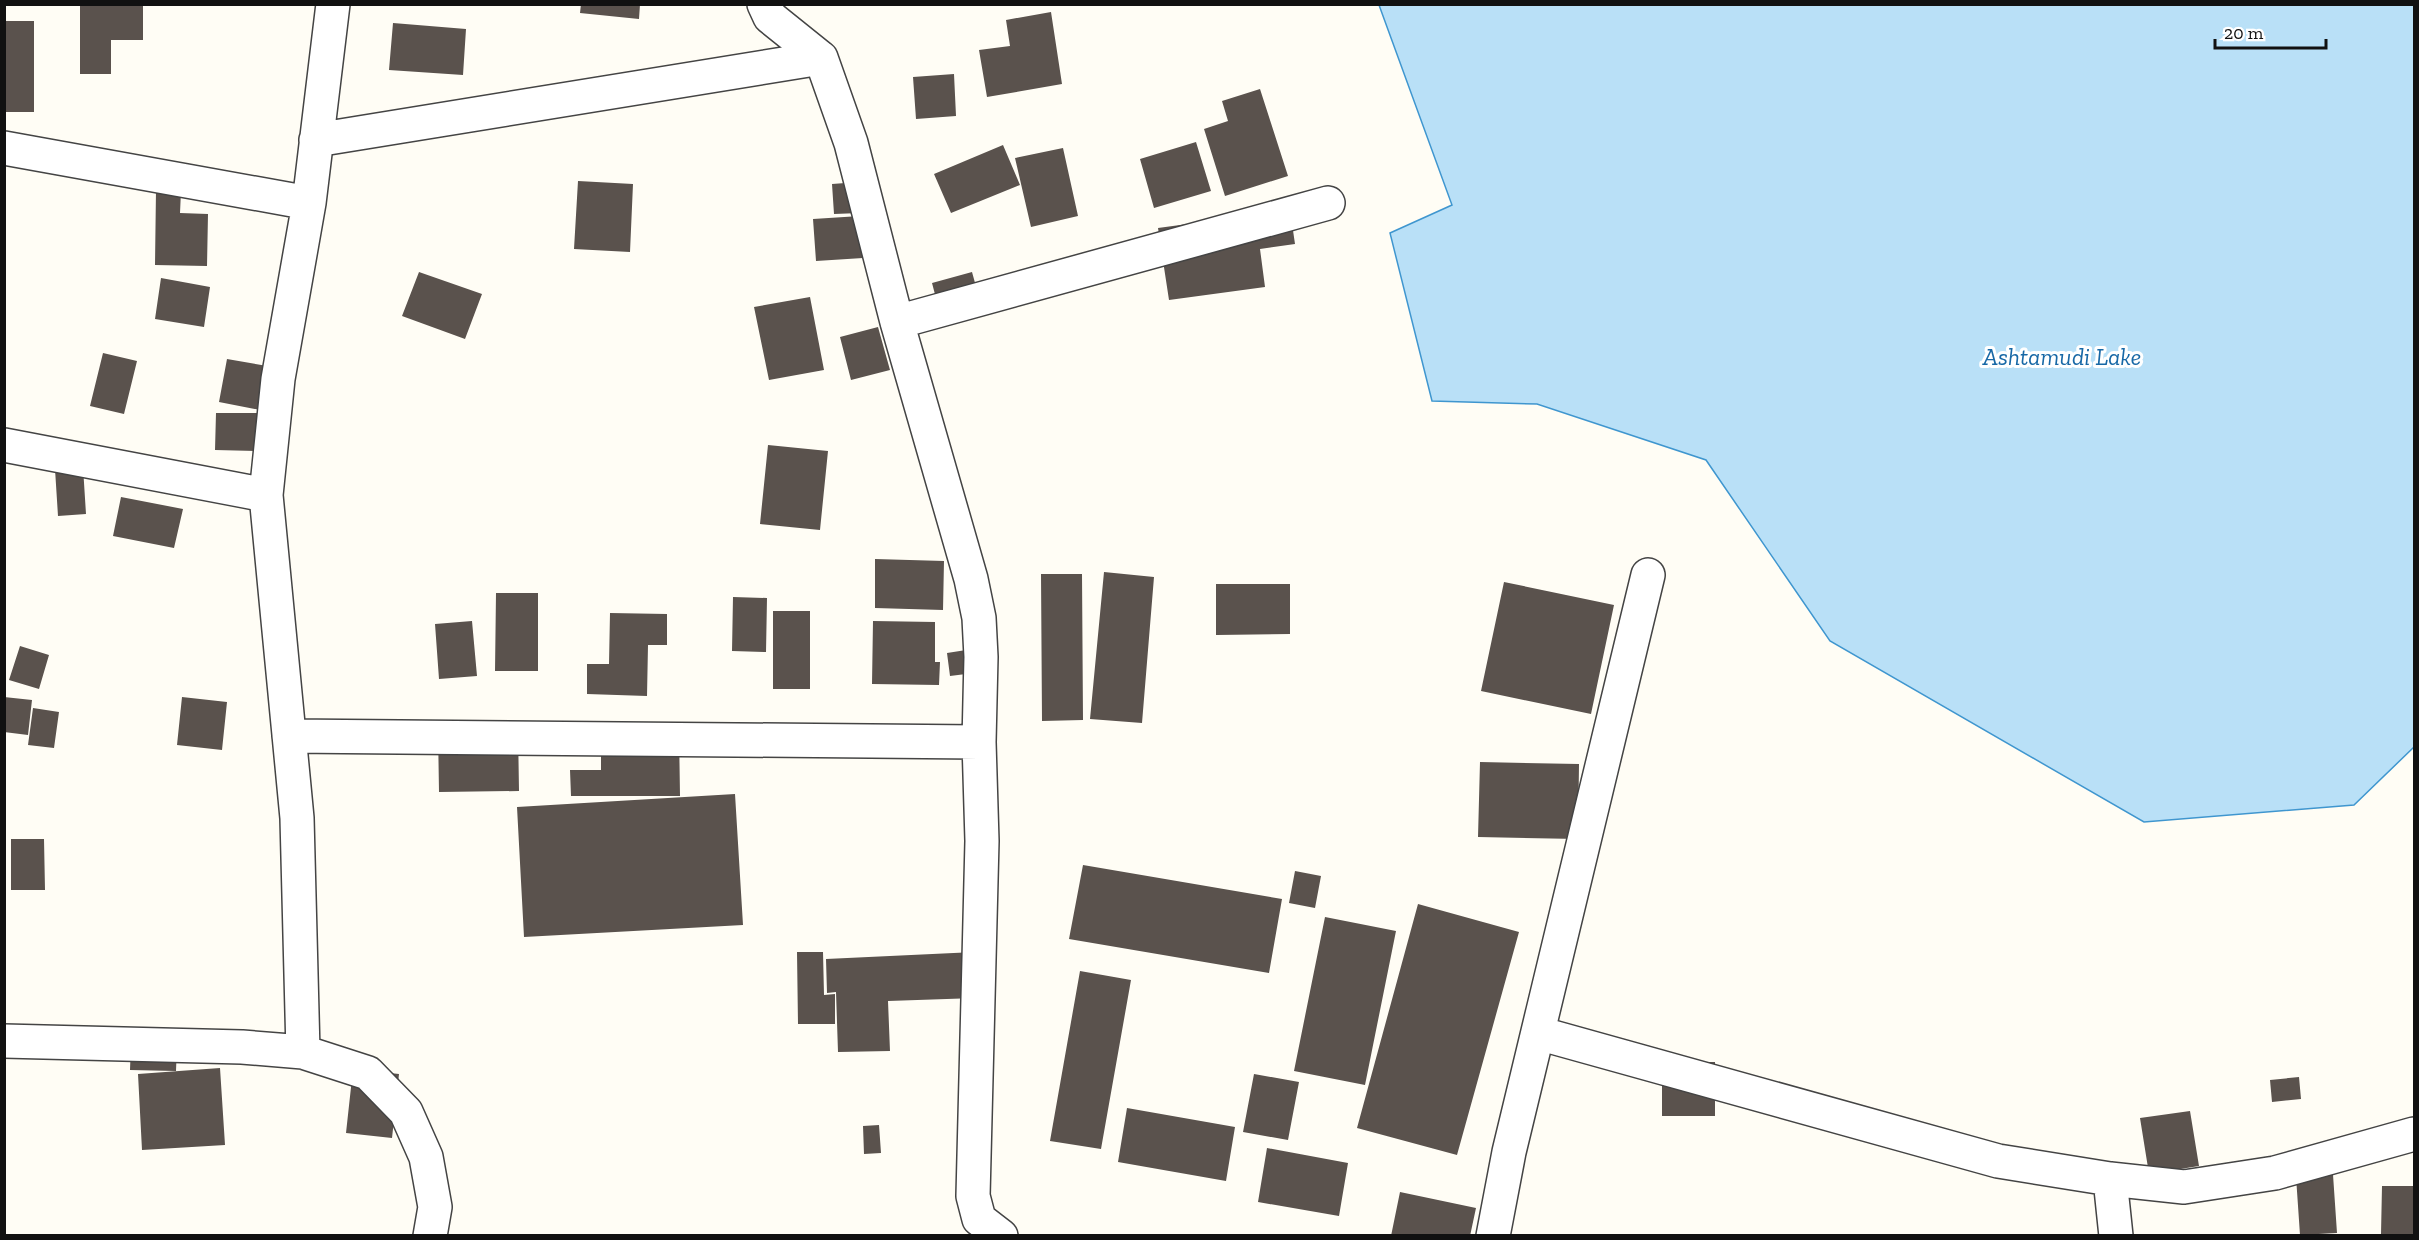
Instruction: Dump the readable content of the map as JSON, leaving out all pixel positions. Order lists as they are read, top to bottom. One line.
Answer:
{"water":["Ashtamudi Lake"],"scale_bar":"20 m"}
